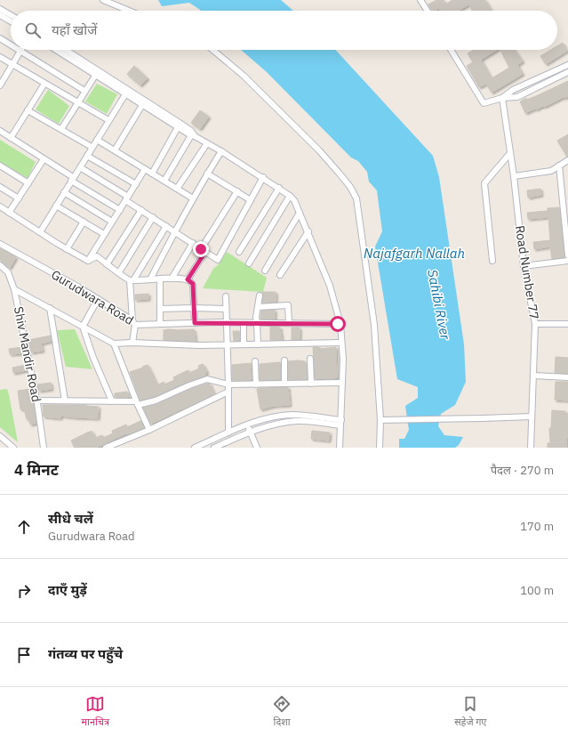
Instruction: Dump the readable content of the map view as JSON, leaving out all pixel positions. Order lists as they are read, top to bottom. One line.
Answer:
{"streets":{"street":["Road Number 77","Gurudwara Road","Shiv Mandir Road"]},"water":["Najafgarh Nallah","Sahibi River"],"page":{"search":"यहाँ खोजें","heading":["4 मिनट","पैदल · 270 m"],"list":[["सीधे चलें","Gurudwara Road","170 m"],["दाएँ मुड़ें","100 m"],"गंतव्य पर पहुँचे"],"nav":["मानचित्र","दिशा","सहेजे गए"]}}
